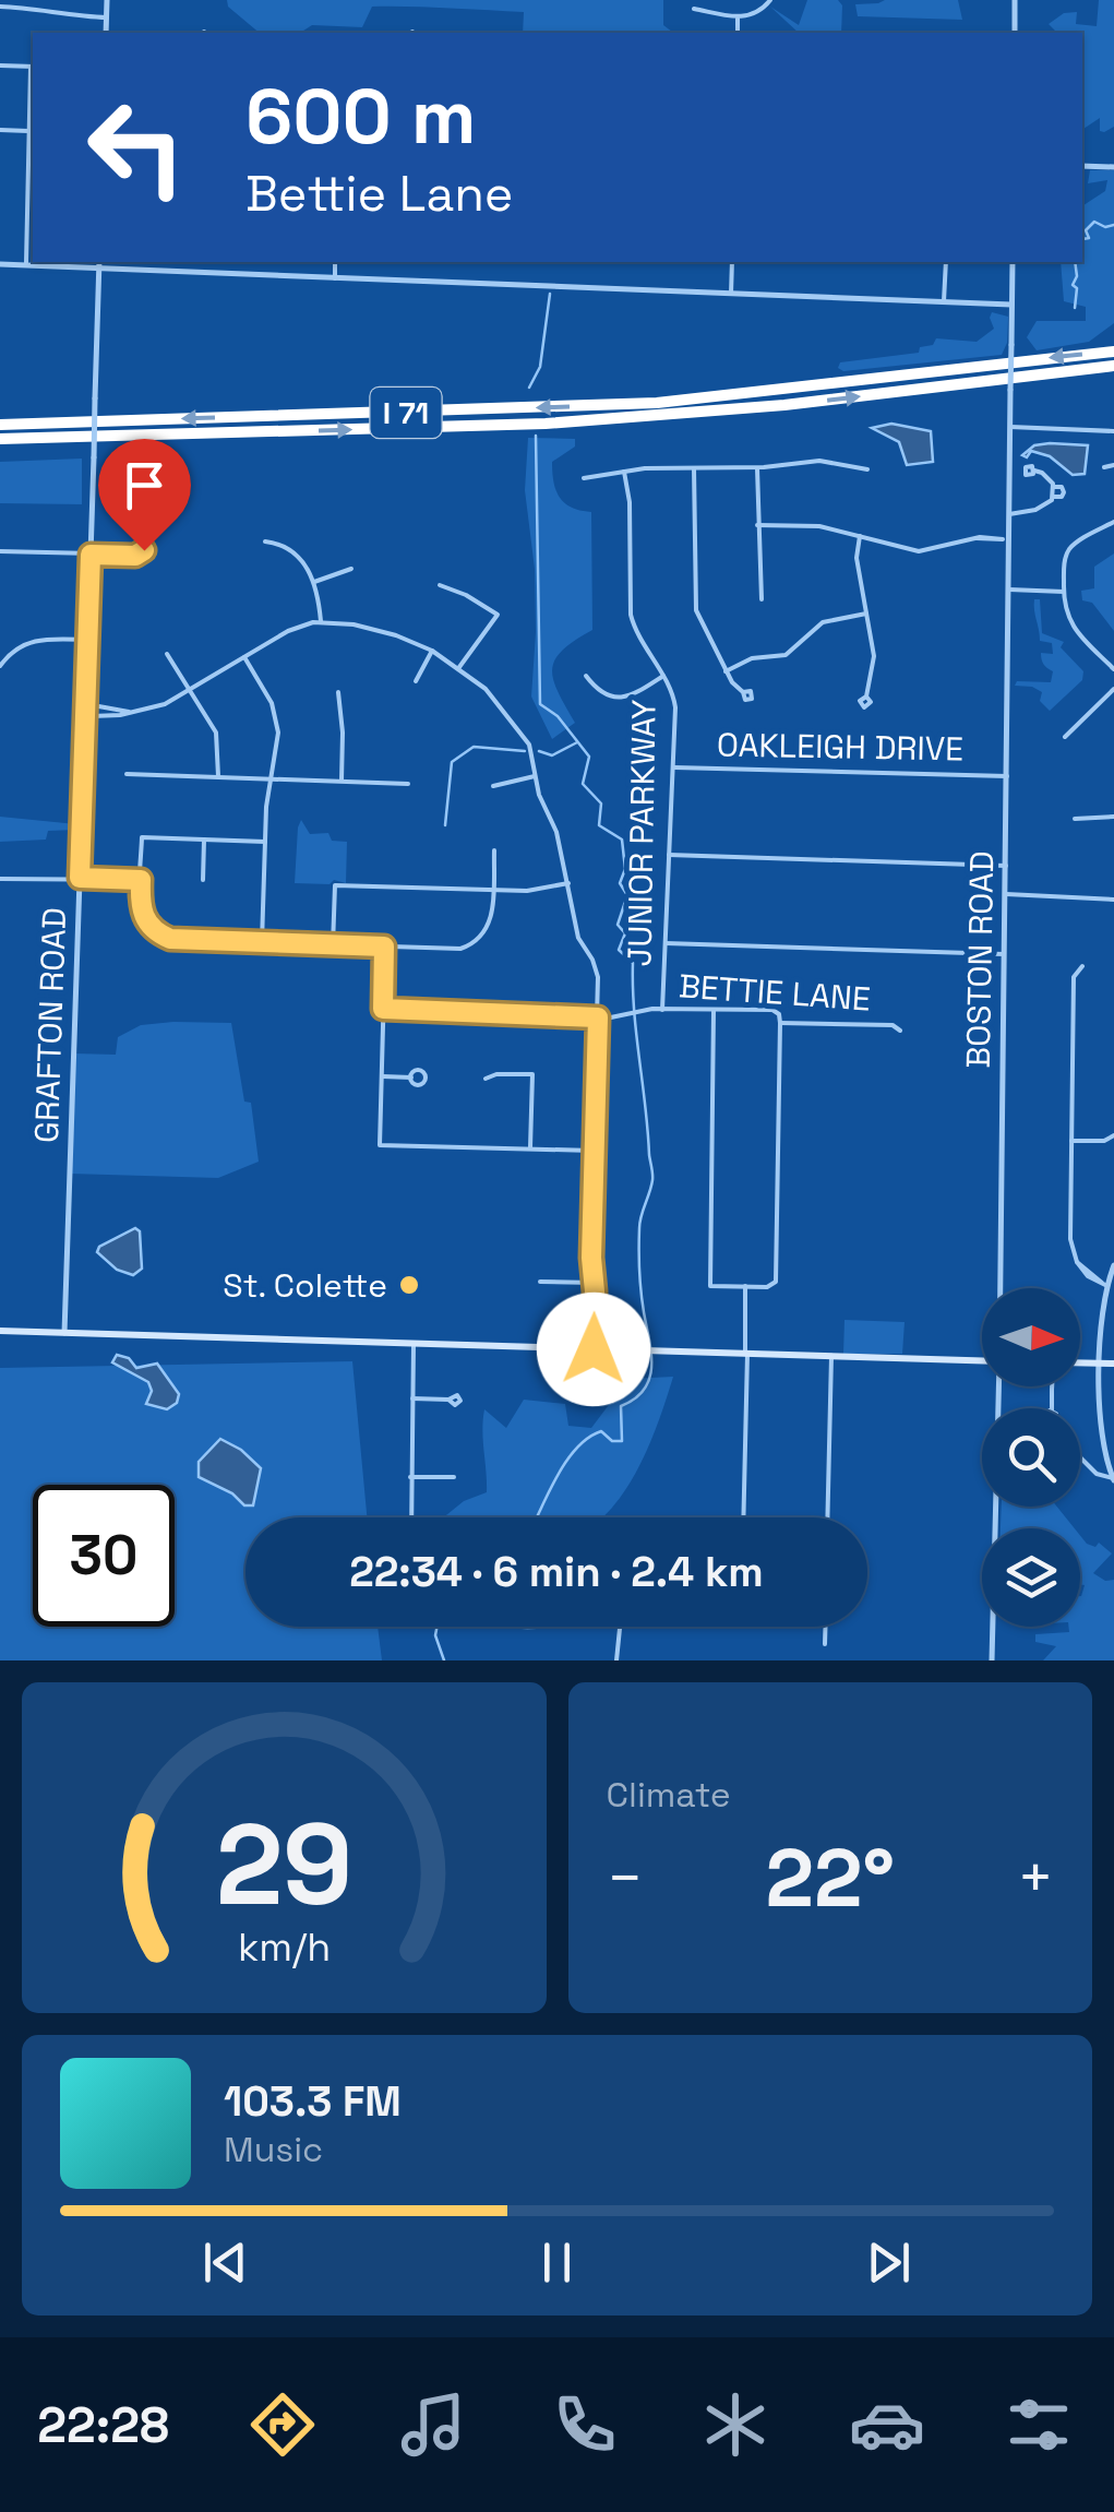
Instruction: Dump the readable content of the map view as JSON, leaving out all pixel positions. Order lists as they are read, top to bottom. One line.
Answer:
{"streets":{"highway":["I 71"],"street":["OAKLEIGH DRIVE","JUNIOR PARKWAY","BOSTON ROAD","BETTIE LANE","GRAFTON ROAD"]},"crossings":[["OAKLEIGH DRIVE","JUNIOR PARKWAY"],["OAKLEIGH DRIVE","BOSTON ROAD"],["JUNIOR PARKWAY","BETTIE LANE"]],"places":["St. Colette"],"north":"right","page":{"turn":["600 m","Bettie Lane"],"limit":"30","trip":"22:34 · 6 min · 2.4 km","tile":"Climate","heat":["−","22°","+"],"song":["103.3 FM","Music"],"tabs":"22:28","gauge":["29","km/h"]}}
